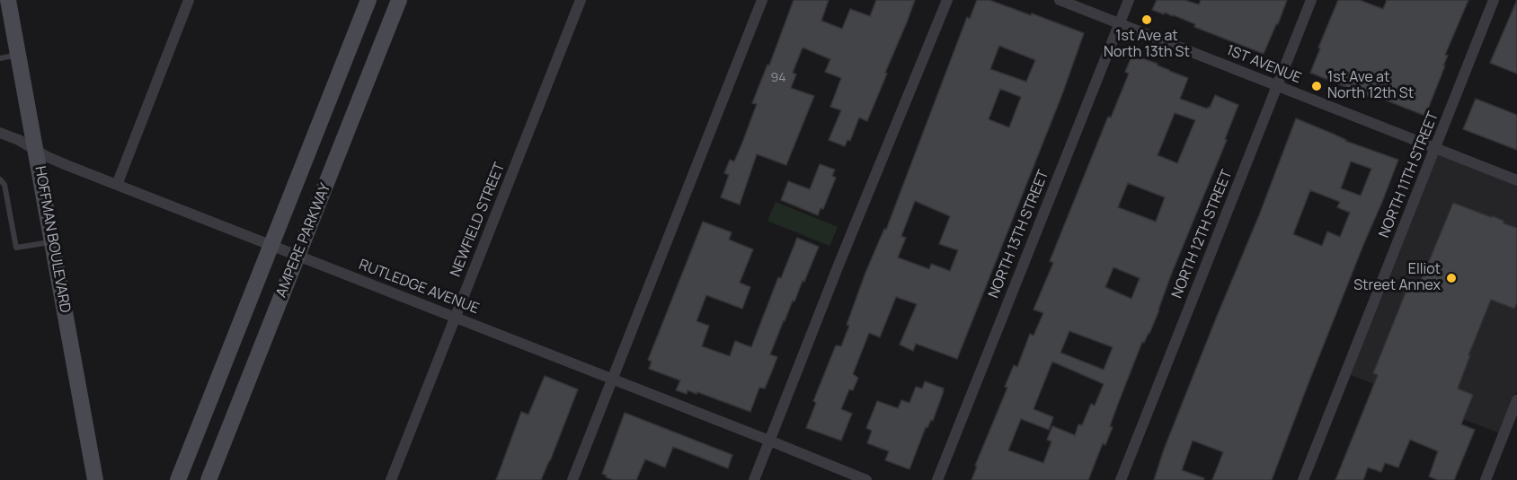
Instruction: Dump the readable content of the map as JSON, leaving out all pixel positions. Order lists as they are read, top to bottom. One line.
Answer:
{"streets":{"street":["1ST AVENUE","NORTH 11TH STREET","NEWFIELD STREET","NORTH 13TH STREET","NORTH 12TH STREET","HOFFMAN BOULEVARD","AMPERE PARKWAY","RUTLEDGE AVENUE"]},"crossings":[["1ST AVENUE","NORTH 11TH STREET"],["1ST AVENUE","NORTH 13TH STREET"],["1ST AVENUE","NORTH 12TH STREET"],["NEWFIELD STREET","RUTLEDGE AVENUE"],["HOFFMAN BOULEVARD","RUTLEDGE AVENUE"],["AMPERE PARKWAY","RUTLEDGE AVENUE"]],"places":["1st Ave at North 13th St","1st Ave at North 12th St","Elliot Street Annex"],"house_numbers":["94"]}
